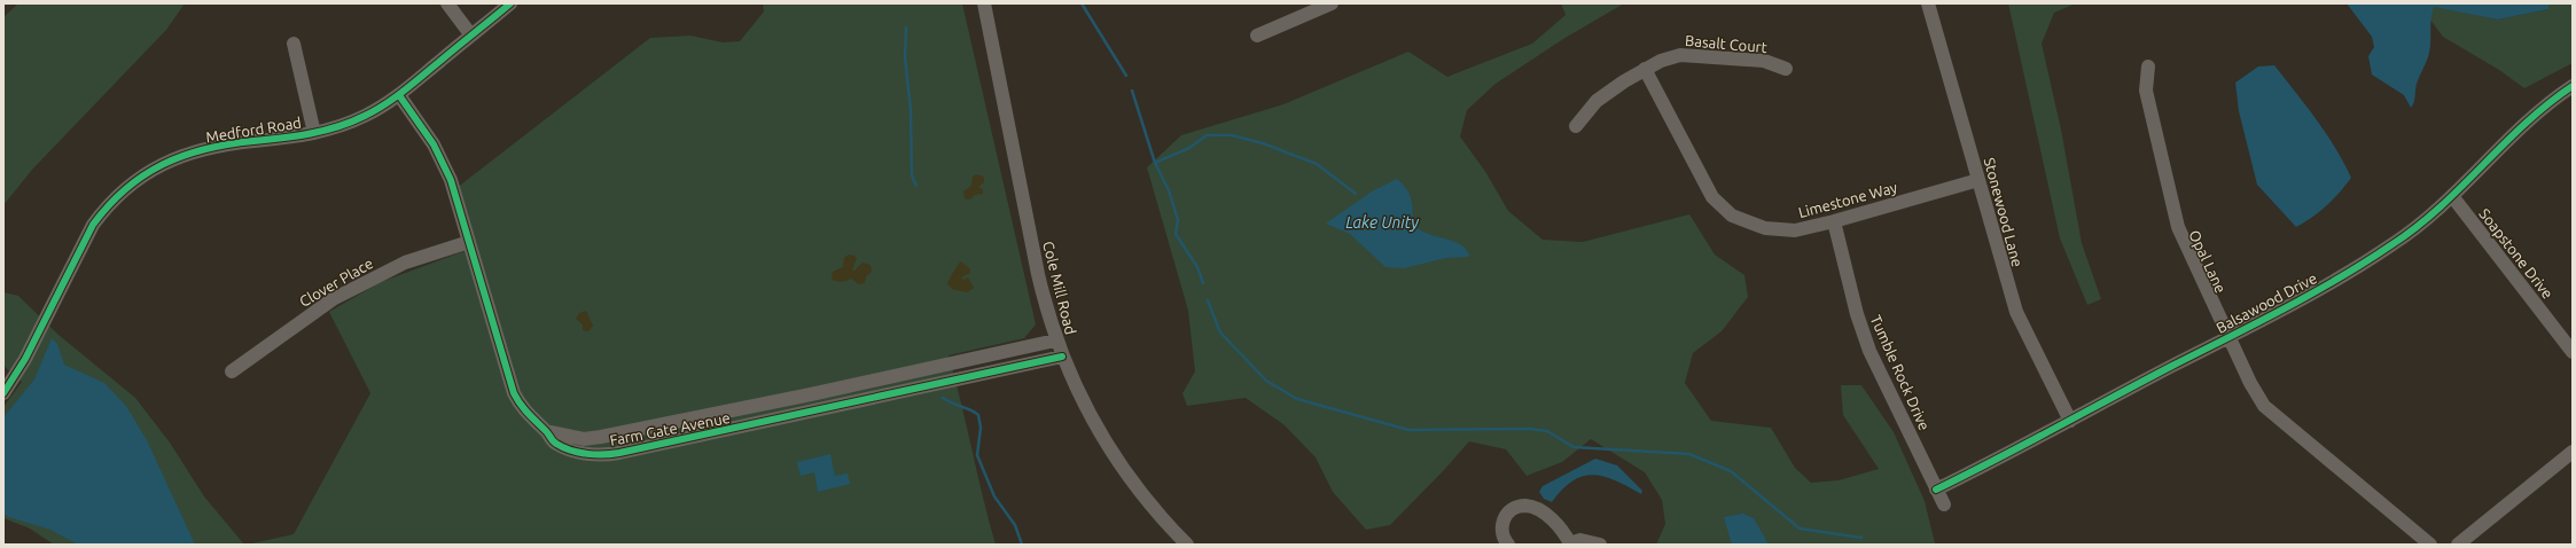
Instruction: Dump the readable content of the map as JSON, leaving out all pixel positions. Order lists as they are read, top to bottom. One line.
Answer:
{"streets":{"street":["Basalt Court","Medford Road","Limestone Way","Stonewood Lane","Soapstone Drive","Opal Lane","Clover Place","Cole Mill Road","Balsawood Drive","Tumble Rock Drive","Farm Gate Avenue"]},"crossings":[["Basalt Court","Limestone Way"],["Medford Road","Farm Gate Avenue"],["Limestone Way","Stonewood Lane"],["Limestone Way","Tumble Rock Drive"],["Stonewood Lane","Balsawood Drive"],["Soapstone Drive","Balsawood Drive"],["Opal Lane","Balsawood Drive"],["Clover Place","Farm Gate Avenue"],["Cole Mill Road","Farm Gate Avenue"],["Balsawood Drive","Tumble Rock Drive"]],"water":["Lake Unity"]}
